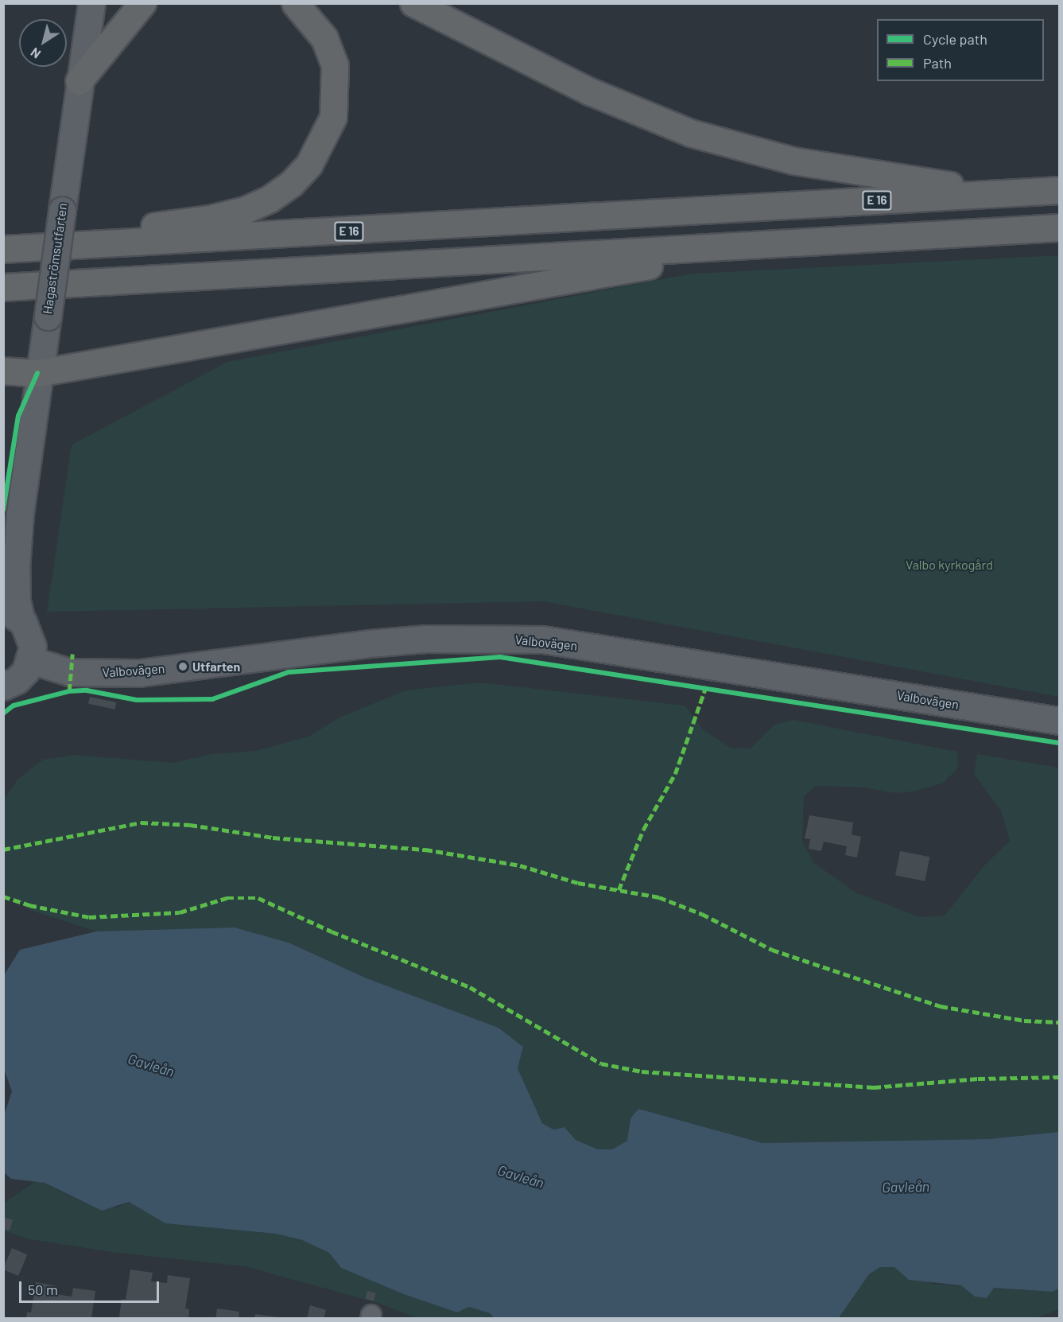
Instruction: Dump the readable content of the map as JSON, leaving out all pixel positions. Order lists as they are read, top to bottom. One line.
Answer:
{"streets":{"highway":["E 16"],"main road":["Hagaströmsutfarten","Valbovägen"]},"crossings":[["Hagaströmsutfarten","Valbovägen"]],"water":["Gavleån"],"parks":["Valbo kyrkogård"],"places":["Utfarten"],"legend":["Cycle path","Path"],"scale_bar":"50 m","north":"bottom left"}
